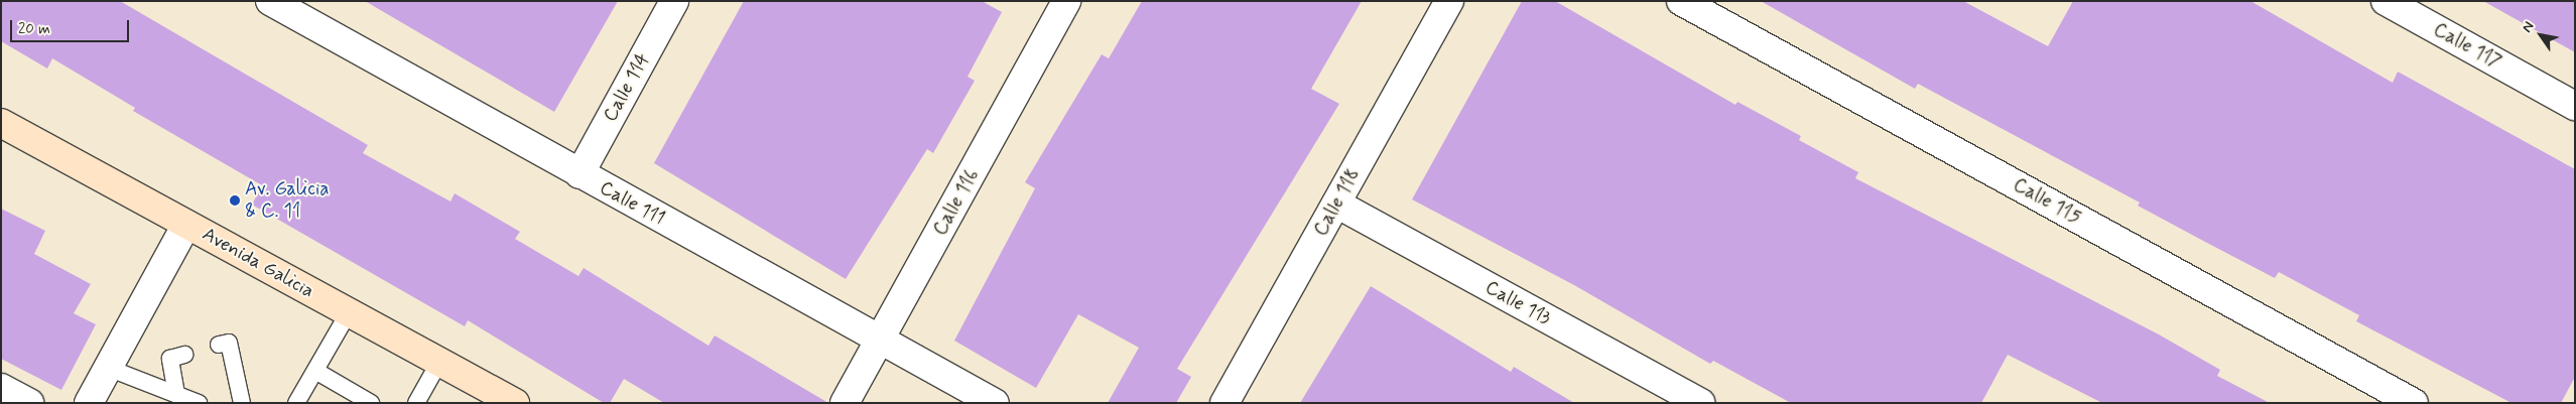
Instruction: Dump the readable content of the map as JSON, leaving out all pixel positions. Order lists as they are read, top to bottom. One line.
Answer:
{"streets":{"street":["Calle 117","Calle 114","Calle 115","Calle 116","Calle 118","Calle 111","Avenida Galicia","Calle 113"]},"crossings":[["Calle 114","Calle 111"],["Calle 116","Calle 111"],["Calle 118","Calle 113"]],"places":["Av. Galicia & C. 11"],"scale_bar":"20 m","north":"top left"}
